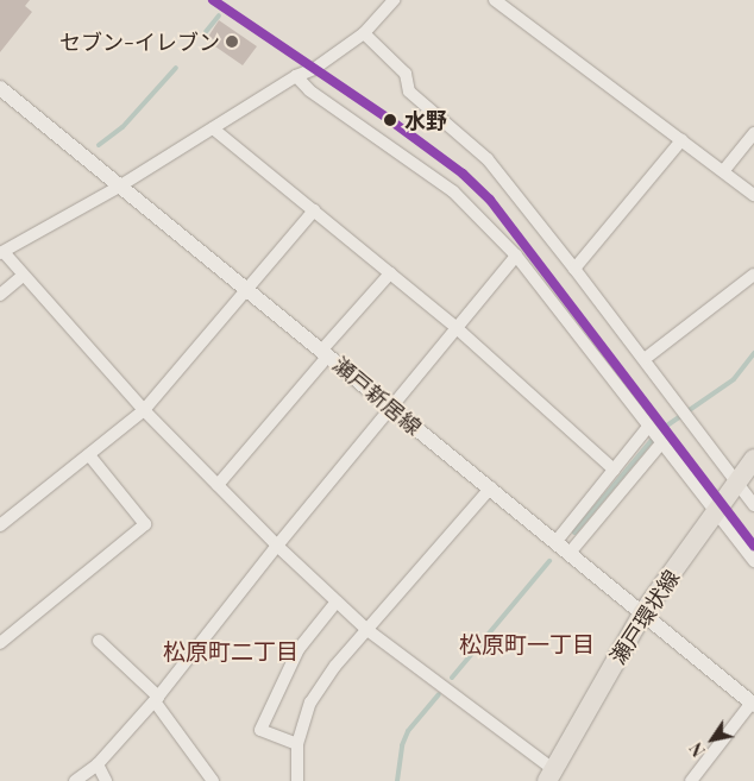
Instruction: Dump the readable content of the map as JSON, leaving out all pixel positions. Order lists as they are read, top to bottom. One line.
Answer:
{"streets":{"main road":["瀬戸環状線"],"street":["瀬戸新居線"]},"crossings":[["瀬戸新居線","瀬戸環状線"]],"districts":["松原町一丁目","松原町二丁目"],"places":["セブン-イレブン","水野"],"north":"bottom left"}
